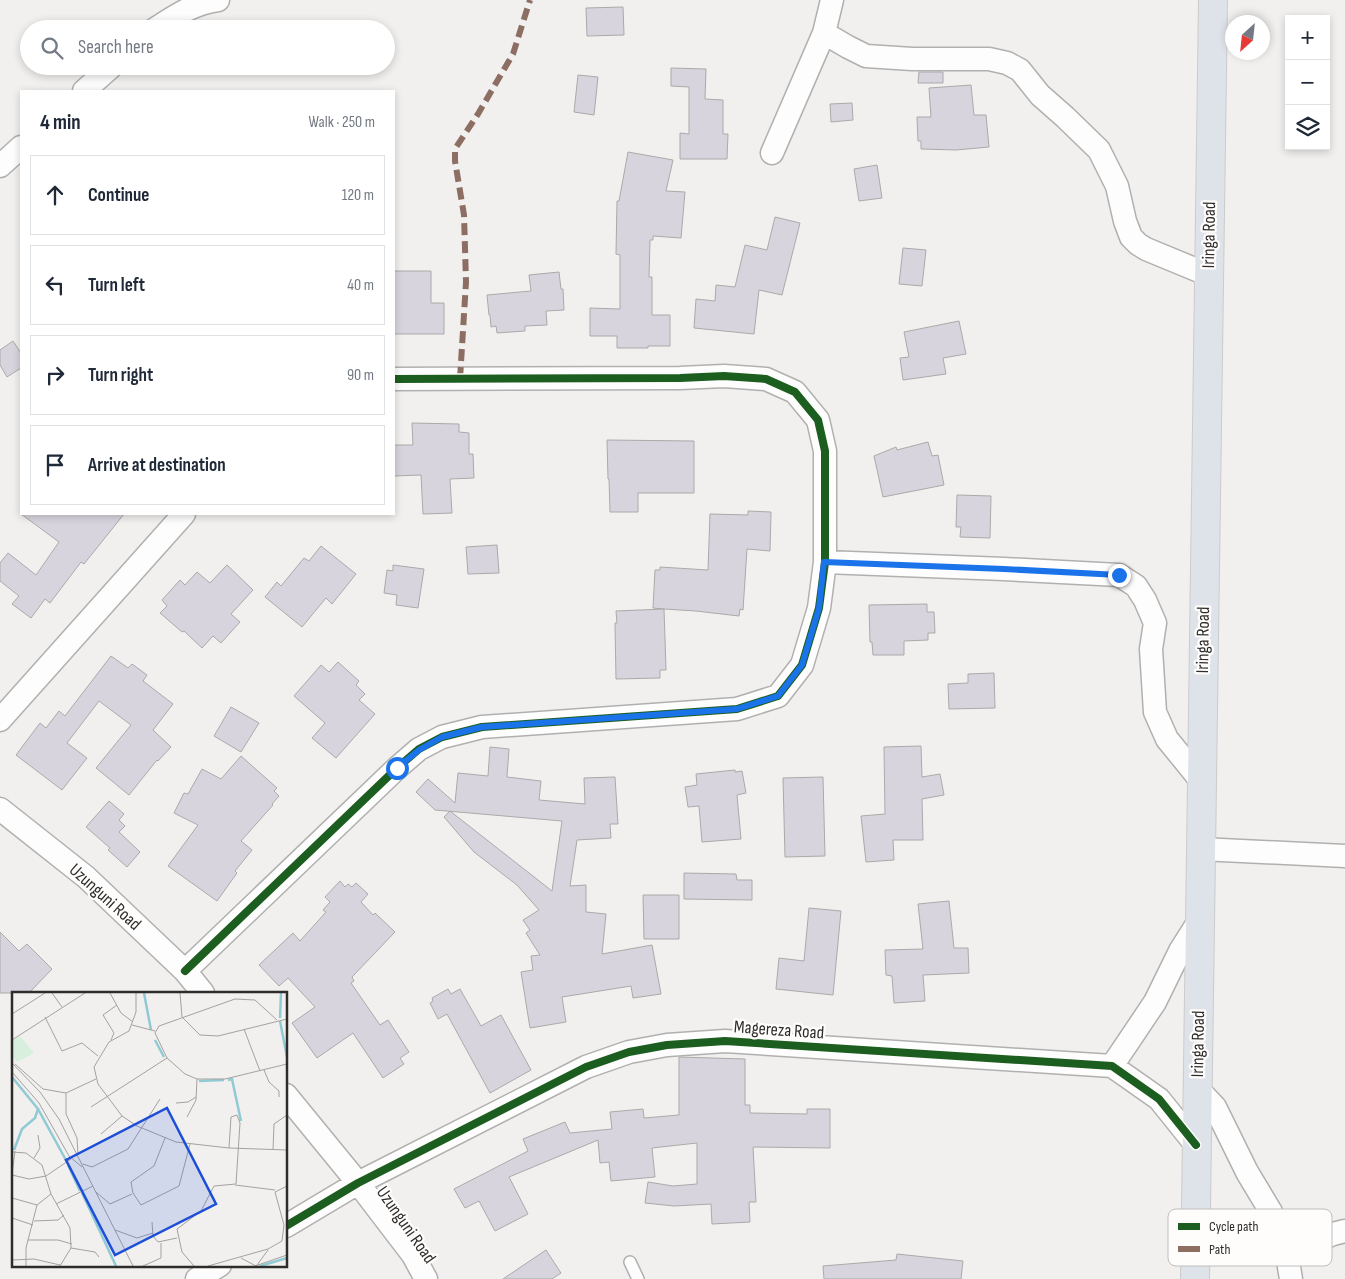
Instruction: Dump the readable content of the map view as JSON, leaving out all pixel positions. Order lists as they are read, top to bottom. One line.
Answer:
{"streets":{"highway":["Iringa Road"],"street":["Uzunguni Road","Magereza Road"]},"crossings":[["Uzunguni Road","Magereza Road"]],"legend":["Cycle path","Path"],"north":"bottom left","page":{"map_buttons":["+","−"],"search":"Search here","heading":["4 min","Walk · 250 m"],"list":[["Continue","120 m"],["Turn left","40 m"],["Turn right","90 m"],"Arrive at destination"]}}
